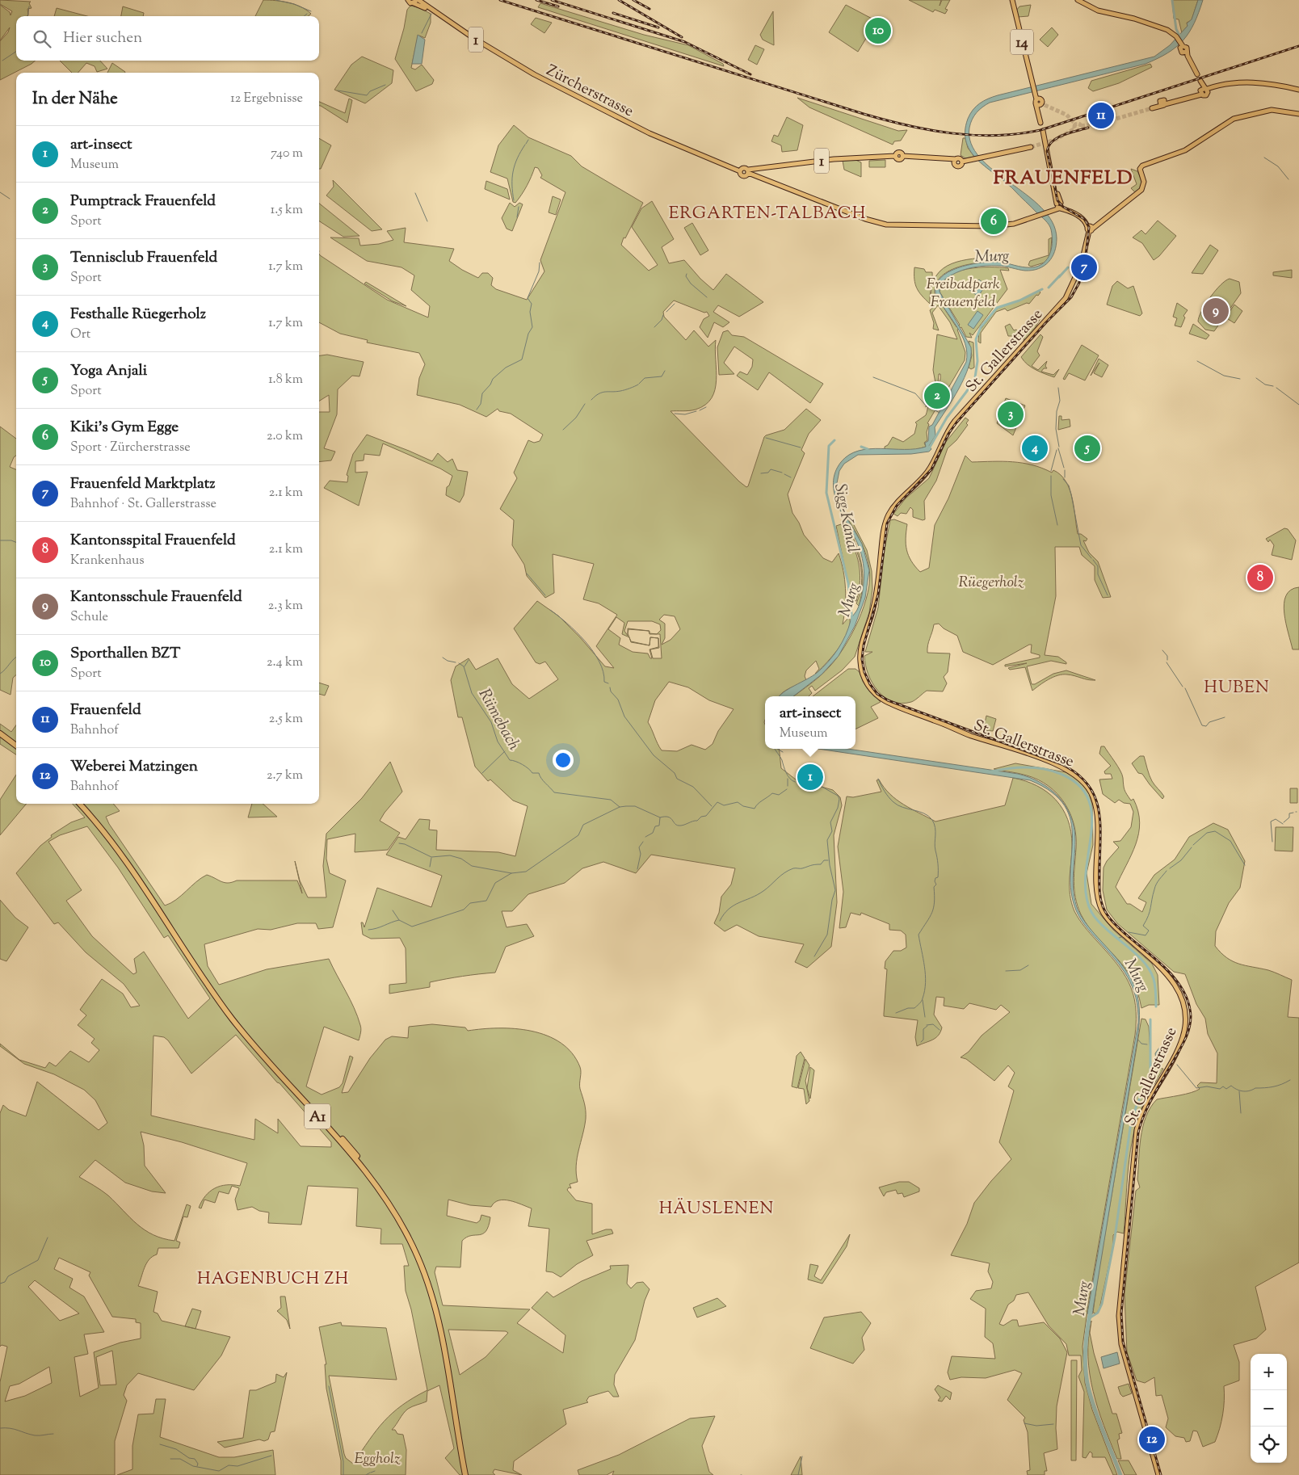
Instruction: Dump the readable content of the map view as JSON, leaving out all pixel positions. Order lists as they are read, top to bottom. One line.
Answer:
{"streets":{"highway":["A1"],"main road":["1","14","Zürcherstrasse","St. Gallerstrasse"]},"crossings":[["1","Zürcherstrasse"]],"districts":["FRAUENFELD","ERGARTEN-TALBACH","HUBEN","HÄUSLENEN","HAGENBUCH ZH"],"water":["Murg","Sigg-Kanal","Riimebach"],"parks":["Freibadpark Frauenfeld","Rüegerholz","Eggholz"],"page":{"pins":["10","11","6","7","9","2","3","4","5","8","1","12"],"search":"Hier suchen","heading":["In der Nähe","12 Ergebnisse"],"list":[{"mark":"1","name":"art-insect","note":"Museum","value":"740 m"},{"mark":"2","name":"Pumptrack Frauenfeld","note":"Sport","value":"1.5 km"},{"mark":"3","name":"Tennisclub Frauenfeld","note":"Sport","value":"1.7 km"},{"mark":"4","name":"Festhalle Rüegerholz","note":"Ort","value":"1.7 km"},{"mark":"5","name":"Yoga Anjali","note":"Sport","value":"1.8 km"},{"mark":"6","name":"Kiki's Gym Egge","note":"Sport · Zürcherstrasse","value":"2.0 km"},{"mark":"7","name":"Frauenfeld Marktplatz","note":"Bahnhof · St. Gallerstrasse","value":"2.1 km"},{"mark":"8","name":"Kantonsspital Frauenfeld","note":"Krankenhaus","value":"2.1 km"},{"mark":"9","name":"Kantonsschule Frauenfeld","note":"Schule","value":"2.3 km"},{"mark":"10","name":"Sporthallen BZT","note":"Sport","value":"2.4 km"},{"mark":"11","name":"Frauenfeld","note":"Bahnhof","value":"2.5 km"},{"mark":"12","name":"Weberei Matzingen","note":"Bahnhof","value":"2.7 km"}],"popup":["art-insect","Museum"],"map_buttons":["+","−"]}}
